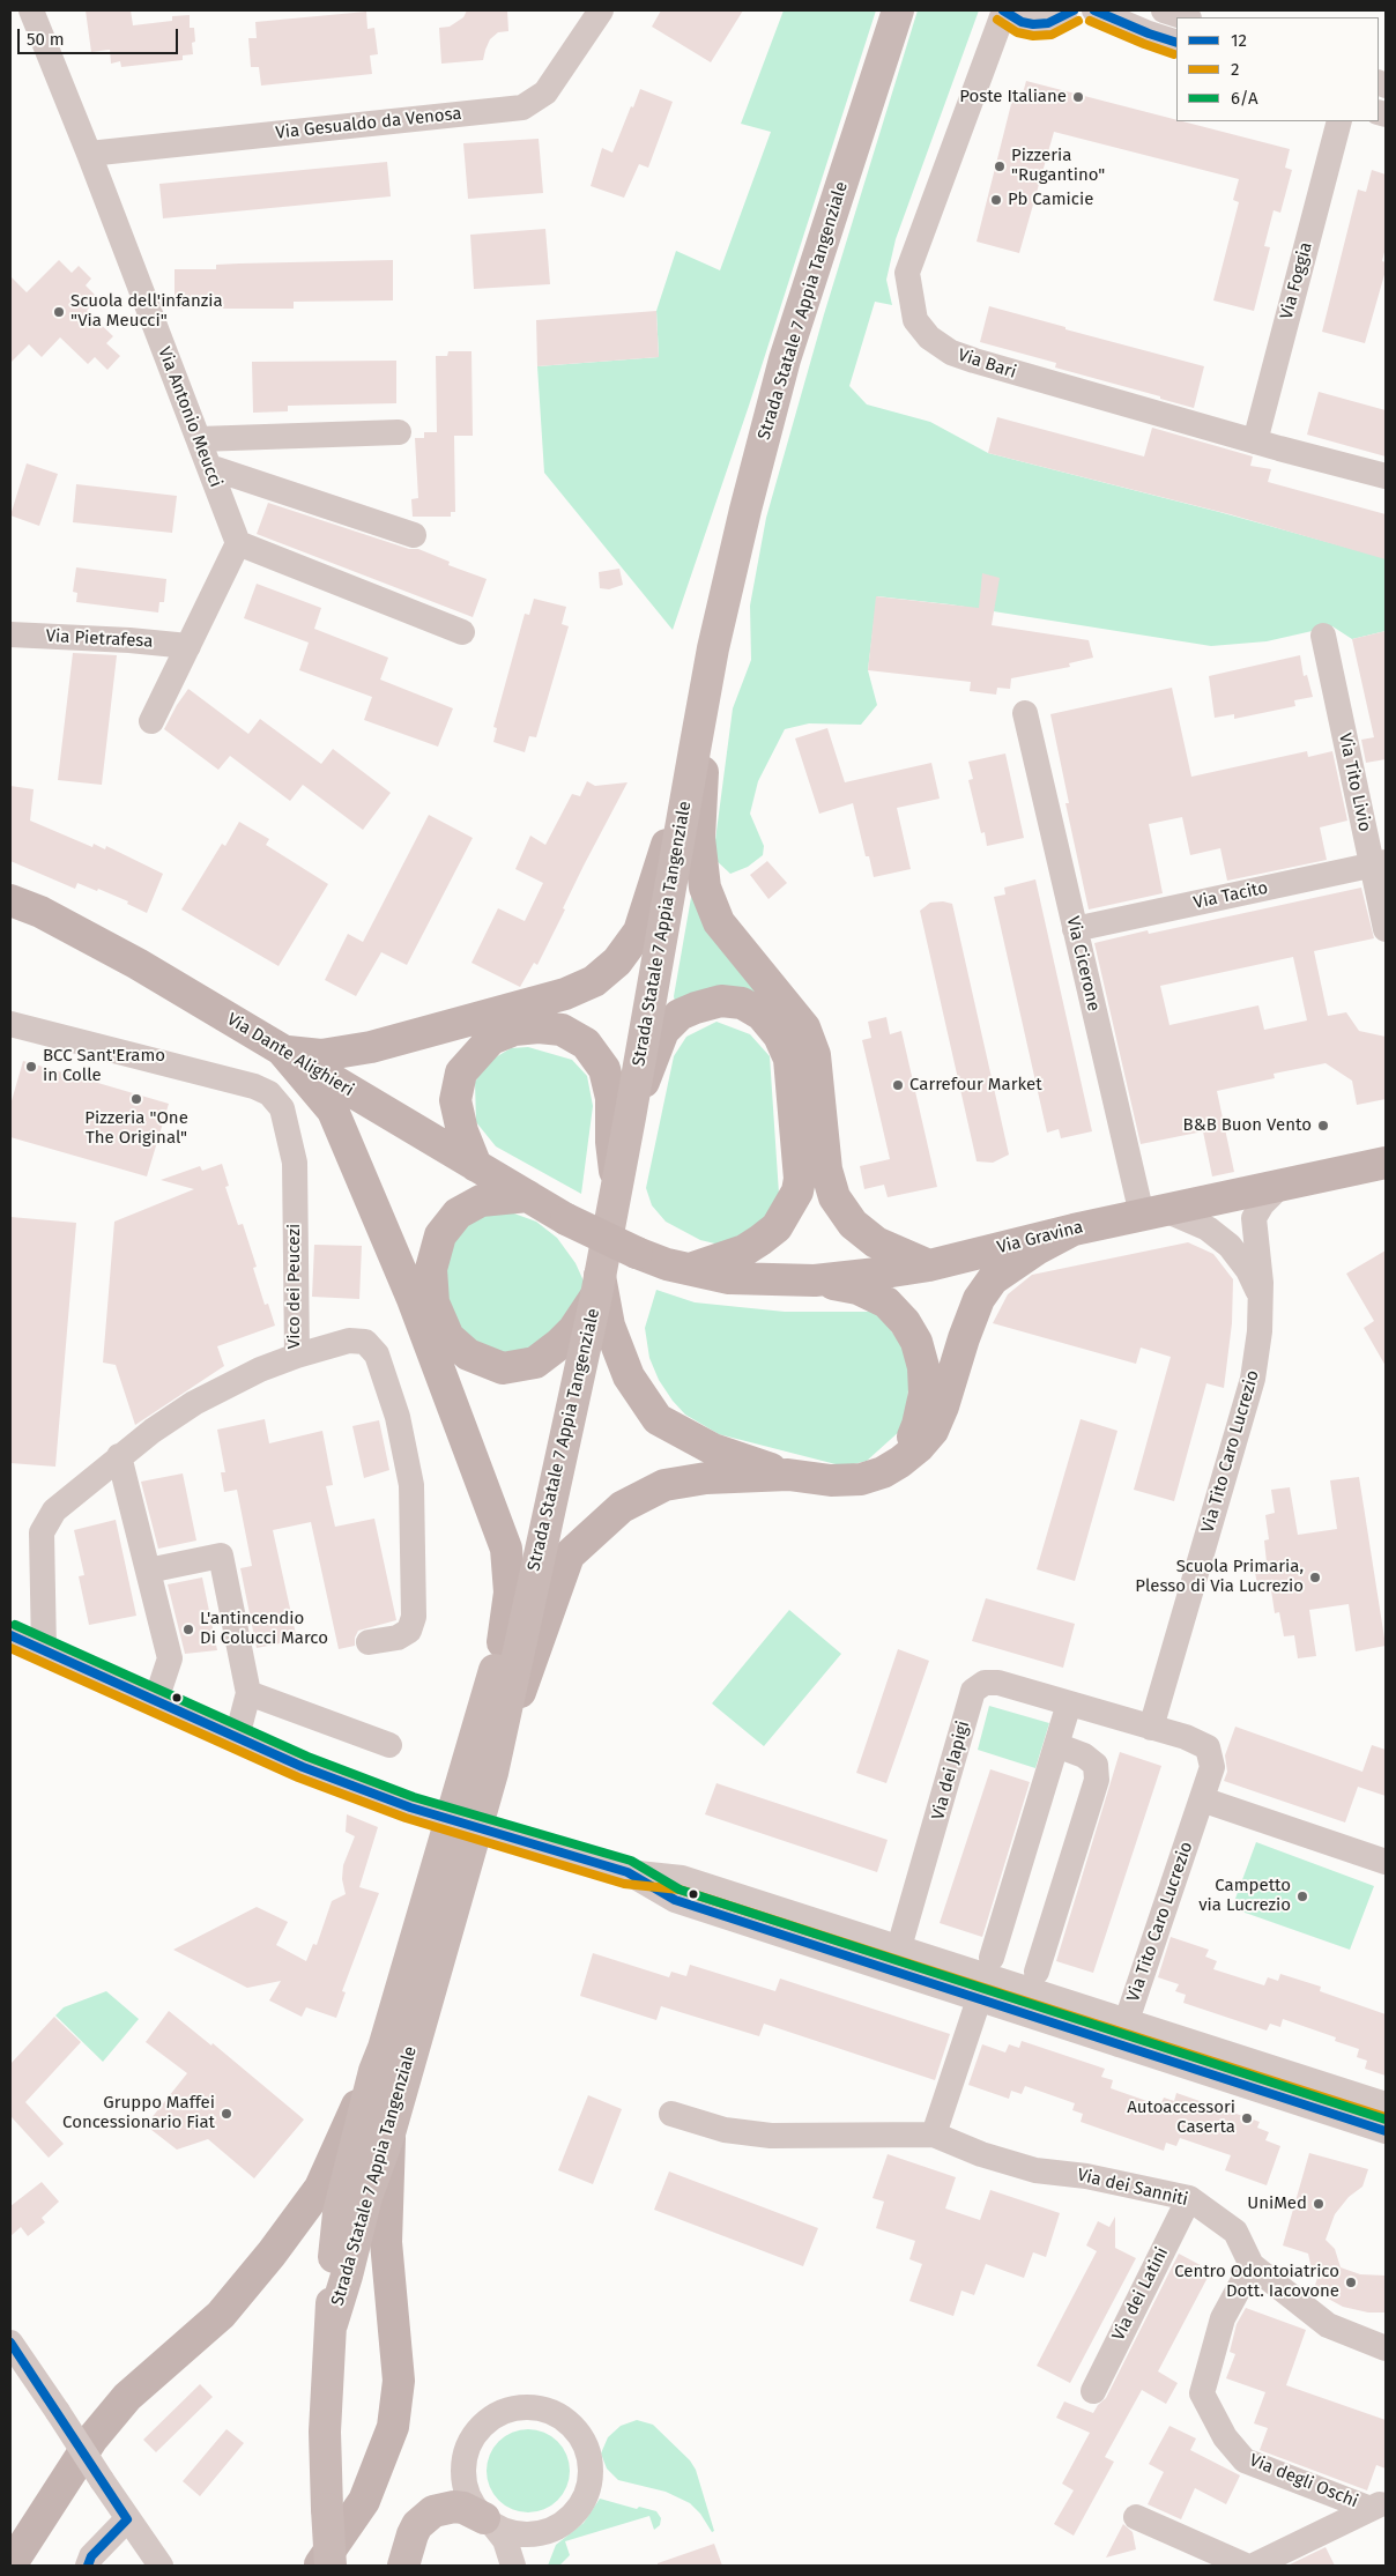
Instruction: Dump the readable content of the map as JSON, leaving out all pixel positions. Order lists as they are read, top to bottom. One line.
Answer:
{"streets":{"highway":["Strada Statale 7 Appia Tangenziale"],"main road":["Via Dante Alighieri","Via Gravina"],"street":["Via Gesualdo da Venosa","Via Foggia","Via Bari","Via Antonio Meucci","Via Pietrafesa","Via Tito Livio","Via Tacito","Via Cicerone","Vico dei Peucezi","Via Tito Caro Lucrezio","Via dei Japigi","Via dei Sanniti","Via dei Latini","Via degli Oschi"]},"crossings":[["Via Gesualdo da Venosa","Via Antonio Meucci"],["Via Foggia","Via Bari"],["Via Tito Livio","Via Tacito"],["Via Tacito","Via Cicerone"],["Via Cicerone","Via Gravina"],["Via Dante Alighieri","Via Gravina"],["Via Gravina","Via Tito Caro Lucrezio"],["Via Tito Caro Lucrezio","Via dei Japigi"],["Via dei Sanniti","Via dei Latini"],["Via dei Sanniti","Via degli Oschi"]],"places":["Poste Italiane","Pizzeria \"Rugantino\"","Pb Camicie","Scuola dell'infanzia \"Via Meucci\"","BCC Sant'Eramo in Colle","Carrefour Market","Pizzeria \"One The Original\"","B&B Buon Vento","Scuola Primaria, Plesso di Via Lucrezio","L'antincendio Di Colucci Marco","Campetto via Lucrezio","Gruppo Maffei Concessionario Fiat","Autoaccessori Caserta","UniMed","Centro Odontoiatrico Dott. Iacovone"],"lines":["transit line 12","transit line 2","transit line 6/A"],"legend":["12","2","6/A"],"scale_bar":"50 m"}
